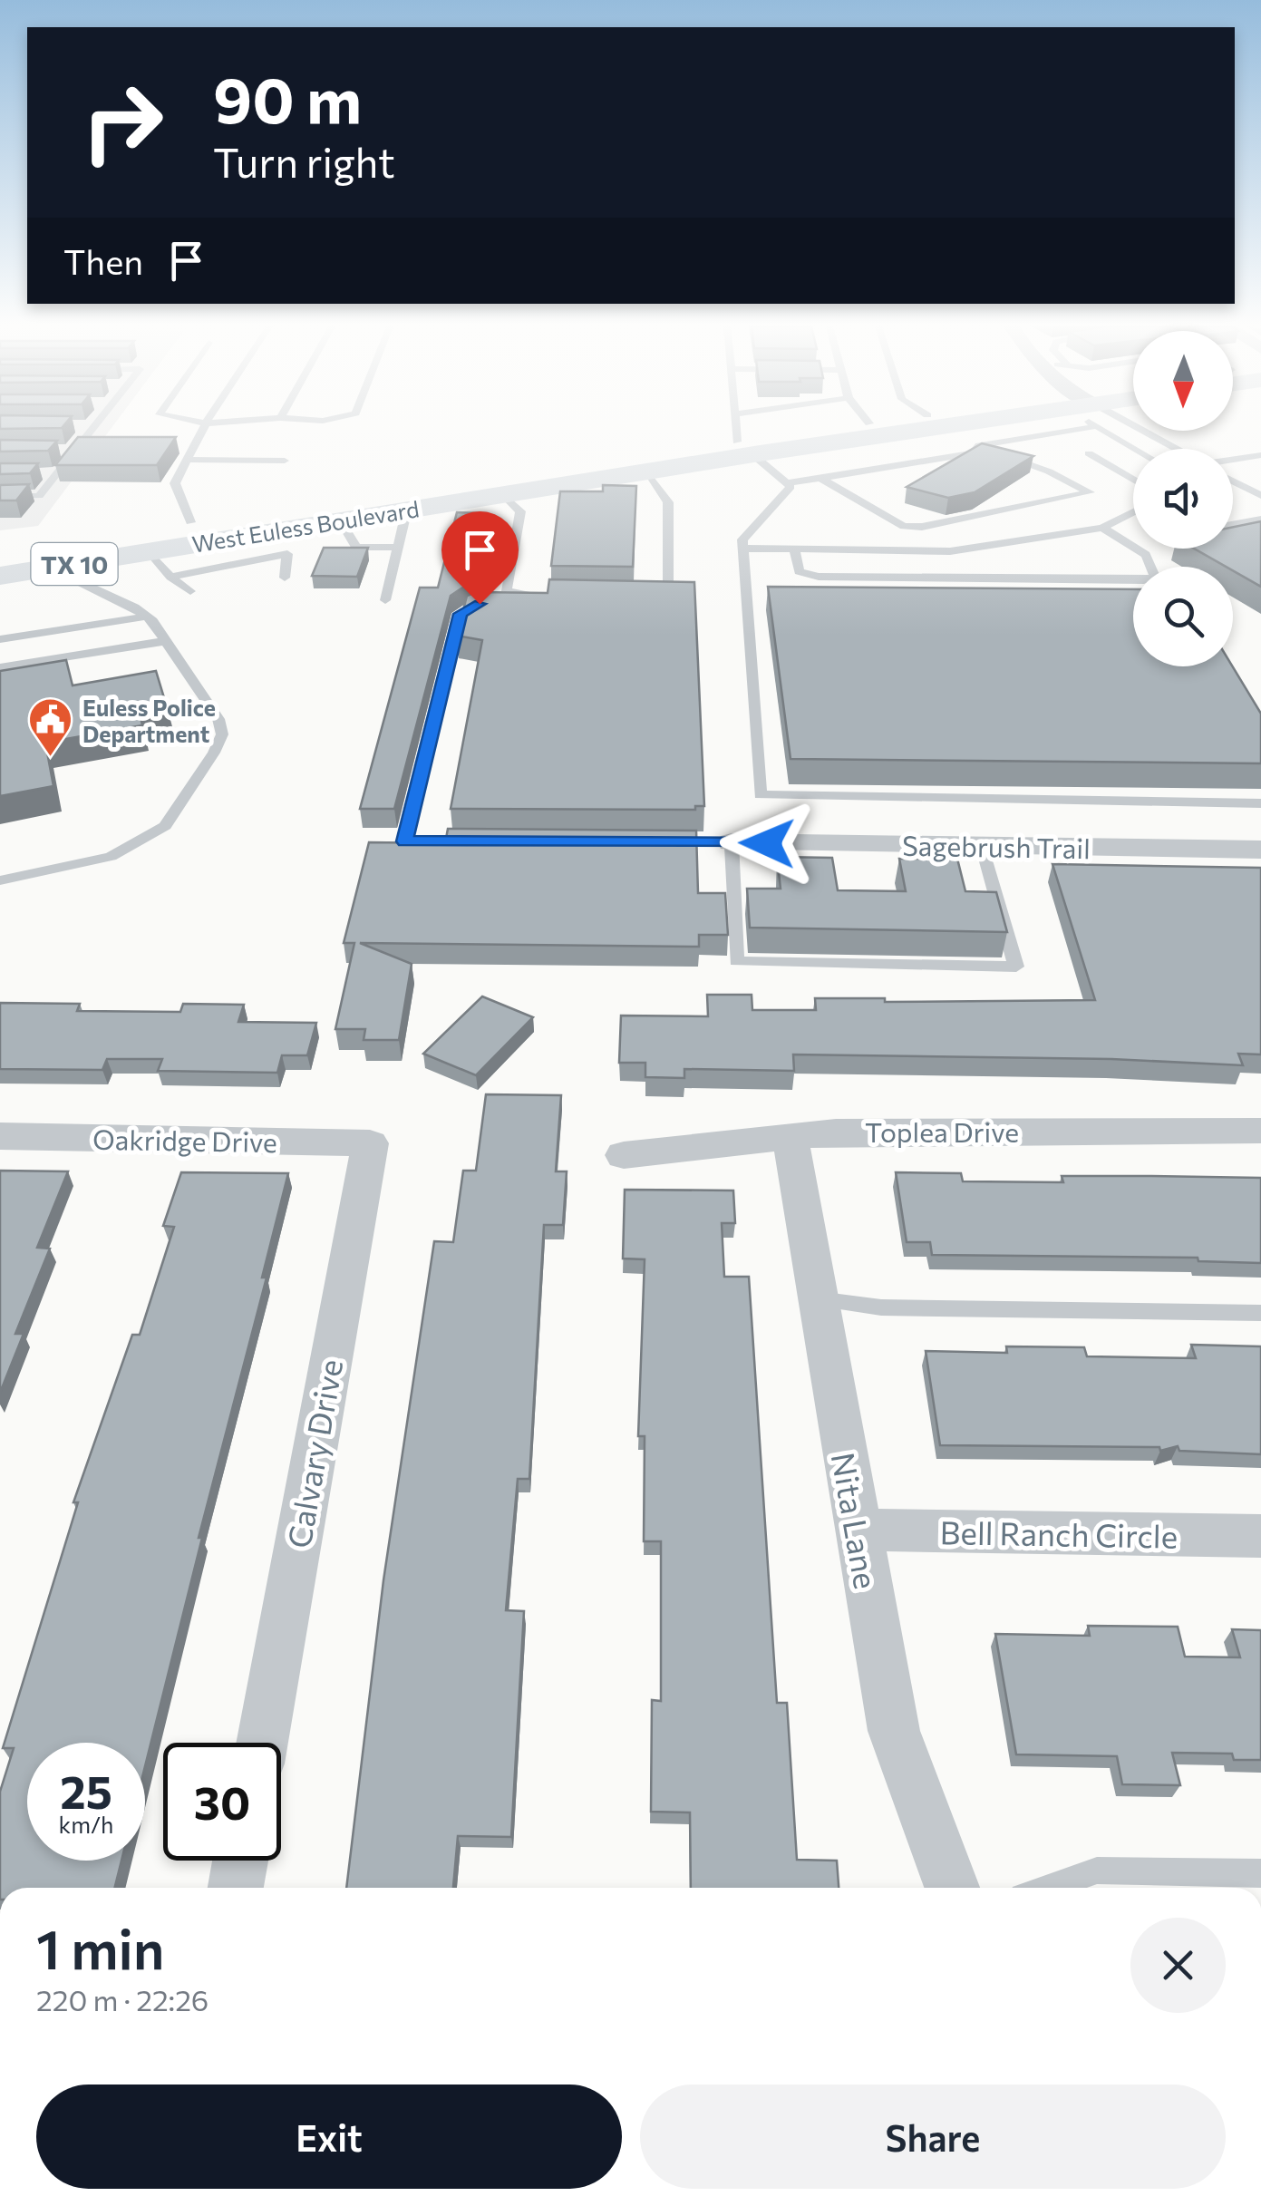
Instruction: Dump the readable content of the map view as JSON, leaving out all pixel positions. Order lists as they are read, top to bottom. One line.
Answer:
{"streets":{"main road":["West Euless Boulevard","TX 10"],"street":["Sagebrush Trail","Toplea Drive","Oakridge Drive","Calvary Drive","Nita Lane","Bell Ranch Circle"]},"crossings":[["Toplea Drive","Nita Lane"],["Oakridge Drive","Calvary Drive"],["Nita Lane","Bell Ranch Circle"]],"places":{"public building":["Euless Police Department"]},"north":"bottom","page":{"turn":["90 m","Turn right"],"then":"Then","speed":"25 km/h","limit":"30","heading":["1 min","220 m · 22:26"],"buttons":["Exit","Share"]}}
